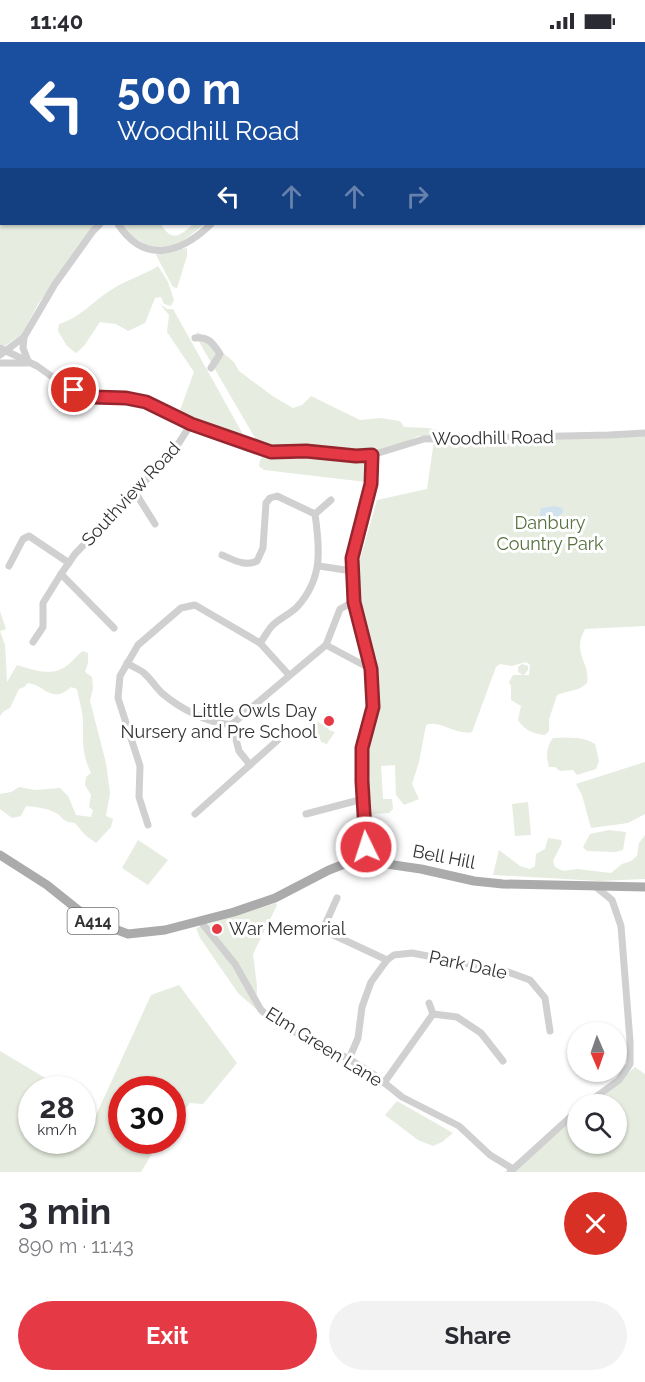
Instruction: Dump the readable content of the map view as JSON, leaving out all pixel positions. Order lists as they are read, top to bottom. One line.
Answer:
{"streets":{"main road":["Bell Hill","A414"],"street":["Woodhill Road","Southview Road","Park Dale","Elm Green Lane"]},"crossings":[["Woodhill Road","Southview Road"],["Bell Hill","A414"],["Bell Hill","Elm Green Lane"],["A414","Elm Green Lane"]],"parks":["Danbury Country Park"],"places":["Little Owls Day Nursery and Pre School","War Memorial"],"north":"bottom","page":{"status":"11:40","turn":["500 m","Woodhill Road"],"speed":"28 km/h","limit":"30","heading":["3 min","890 m · 11:43"],"buttons":["Exit","Share"]}}
